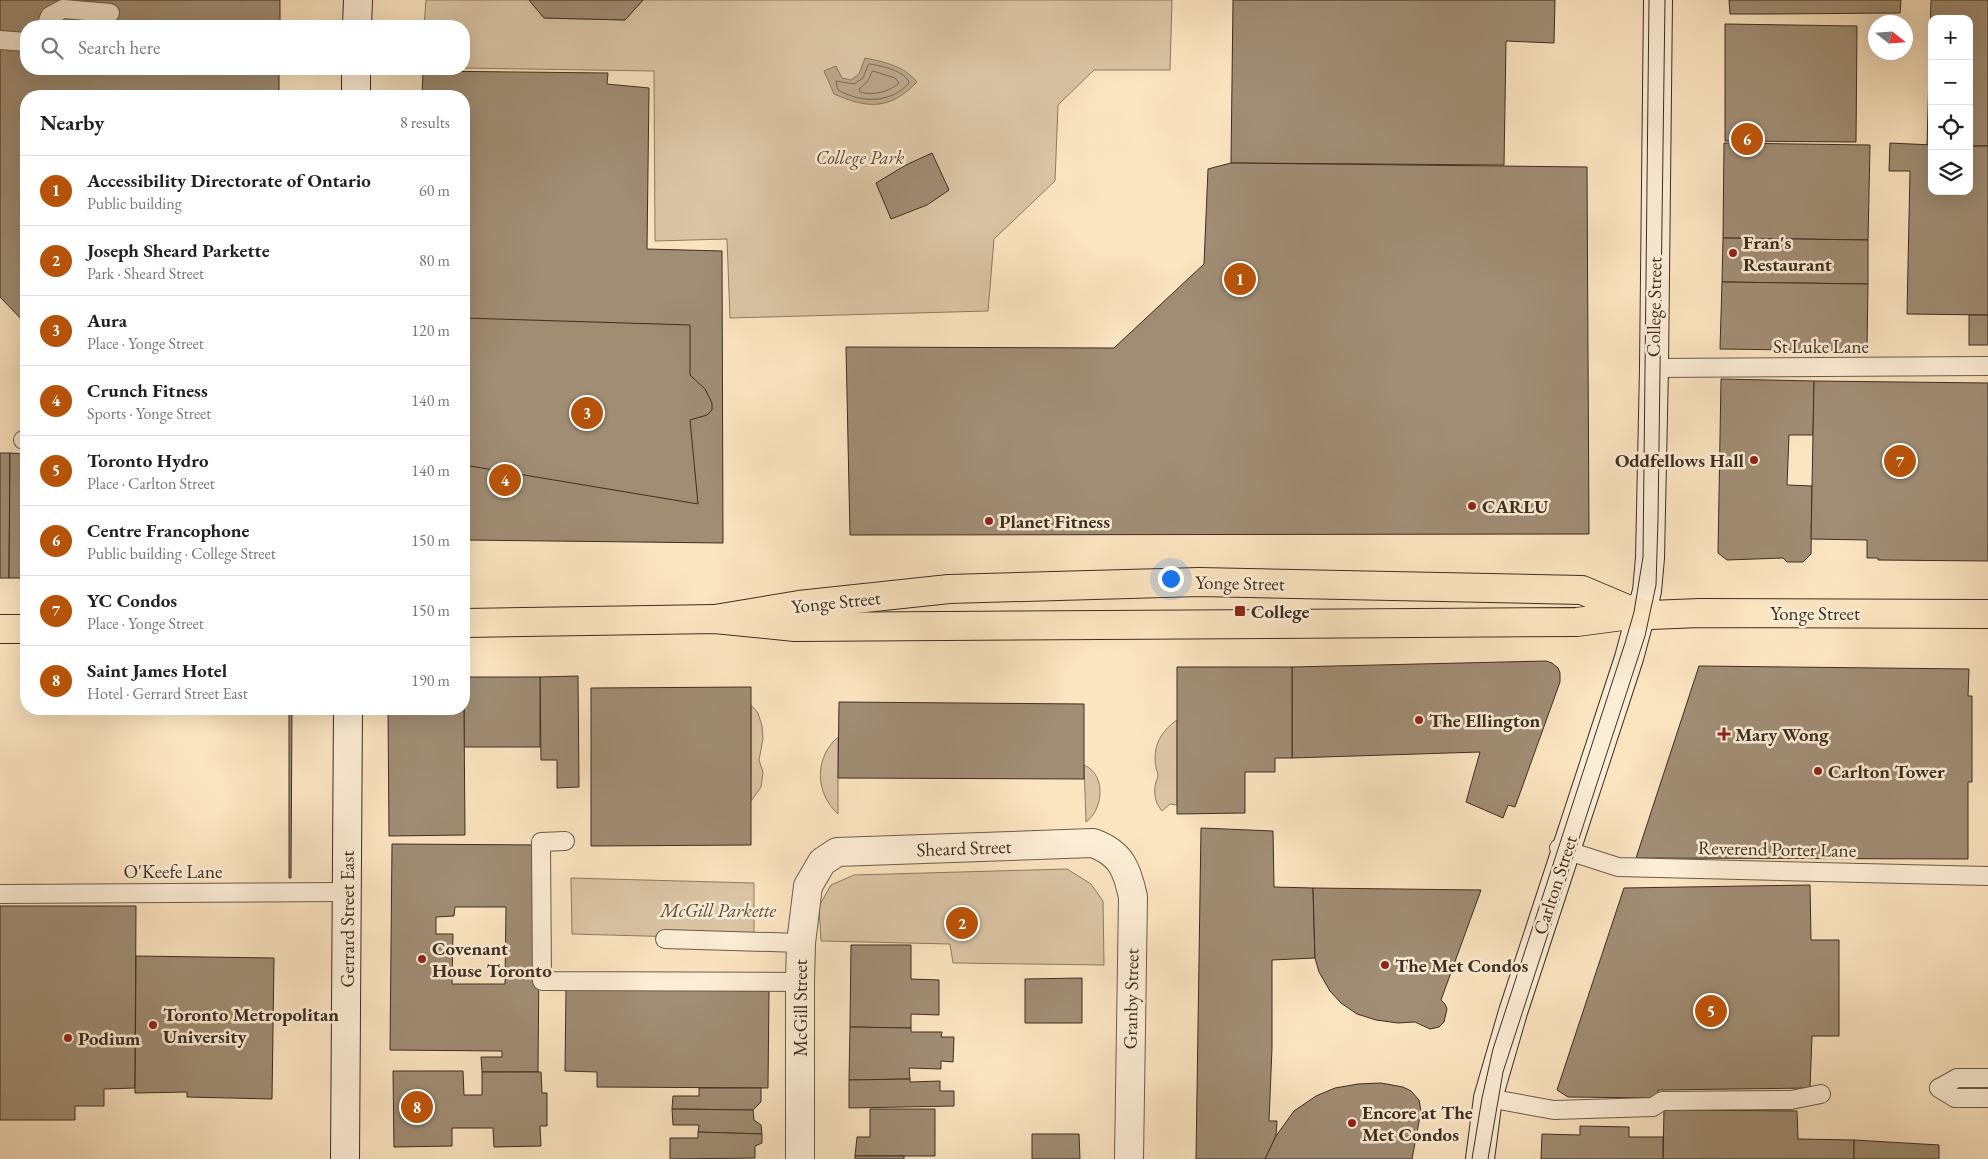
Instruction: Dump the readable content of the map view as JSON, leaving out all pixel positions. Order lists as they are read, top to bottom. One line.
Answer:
{"streets":{"main road":["Yonge Street"],"street":["College Street","Sheard Street","Carlton Street","Gerrard Street East","Granby Street","McGill Street"],"lane":["St Luke Lane","Reverend Porter Lane","O'Keefe Lane"]},"crossings":[["College Street","St Luke Lane"],["College Street","Yonge Street"],["College Street","Carlton Street"],["Yonge Street","Carlton Street"],["Sheard Street","Granby Street"],["Sheard Street","McGill Street"],["Reverend Porter Lane","Carlton Street"],["O'Keefe Lane","Gerrard Street East"]],"parks":["College Park","McGill Parkette"],"places":{"other":["Fran's Restaurant","Oddfellows Hall","CARLU","Planet Fitness","The Ellington","Carlton Tower","Covenant House Toronto","The Met Condos","Toronto Metropolitan University","Podium","Encore at The Met Condos"],"transit":["College"],"health":["Mary Wong"]},"north":"right","page":{"map_buttons":["+","−"],"search":"Search here","heading":["Nearby","8 results"],"pins":["6","1","3","7","4","2","5","8"],"list":[{"mark":"1","name":"Accessibility Directorate of Ontario","note":"Public building","value":"60 m"},{"mark":"2","name":"Joseph Sheard Parkette","note":"Park · Sheard Street","value":"80 m"},{"mark":"3","name":"Aura","note":"Place · Yonge Street","value":"120 m"},{"mark":"4","name":"Crunch Fitness","note":"Sports · Yonge Street","value":"140 m"},{"mark":"5","name":"Toronto Hydro","note":"Place · Carlton Street","value":"140 m"},{"mark":"6","name":"Centre Francophone","note":"Public building · College Street","value":"150 m"},{"mark":"7","name":"YC Condos","note":"Place · Yonge Street","value":"150 m"},{"mark":"8","name":"Saint James Hotel","note":"Hotel · Gerrard Street East","value":"190 m"}]}}
